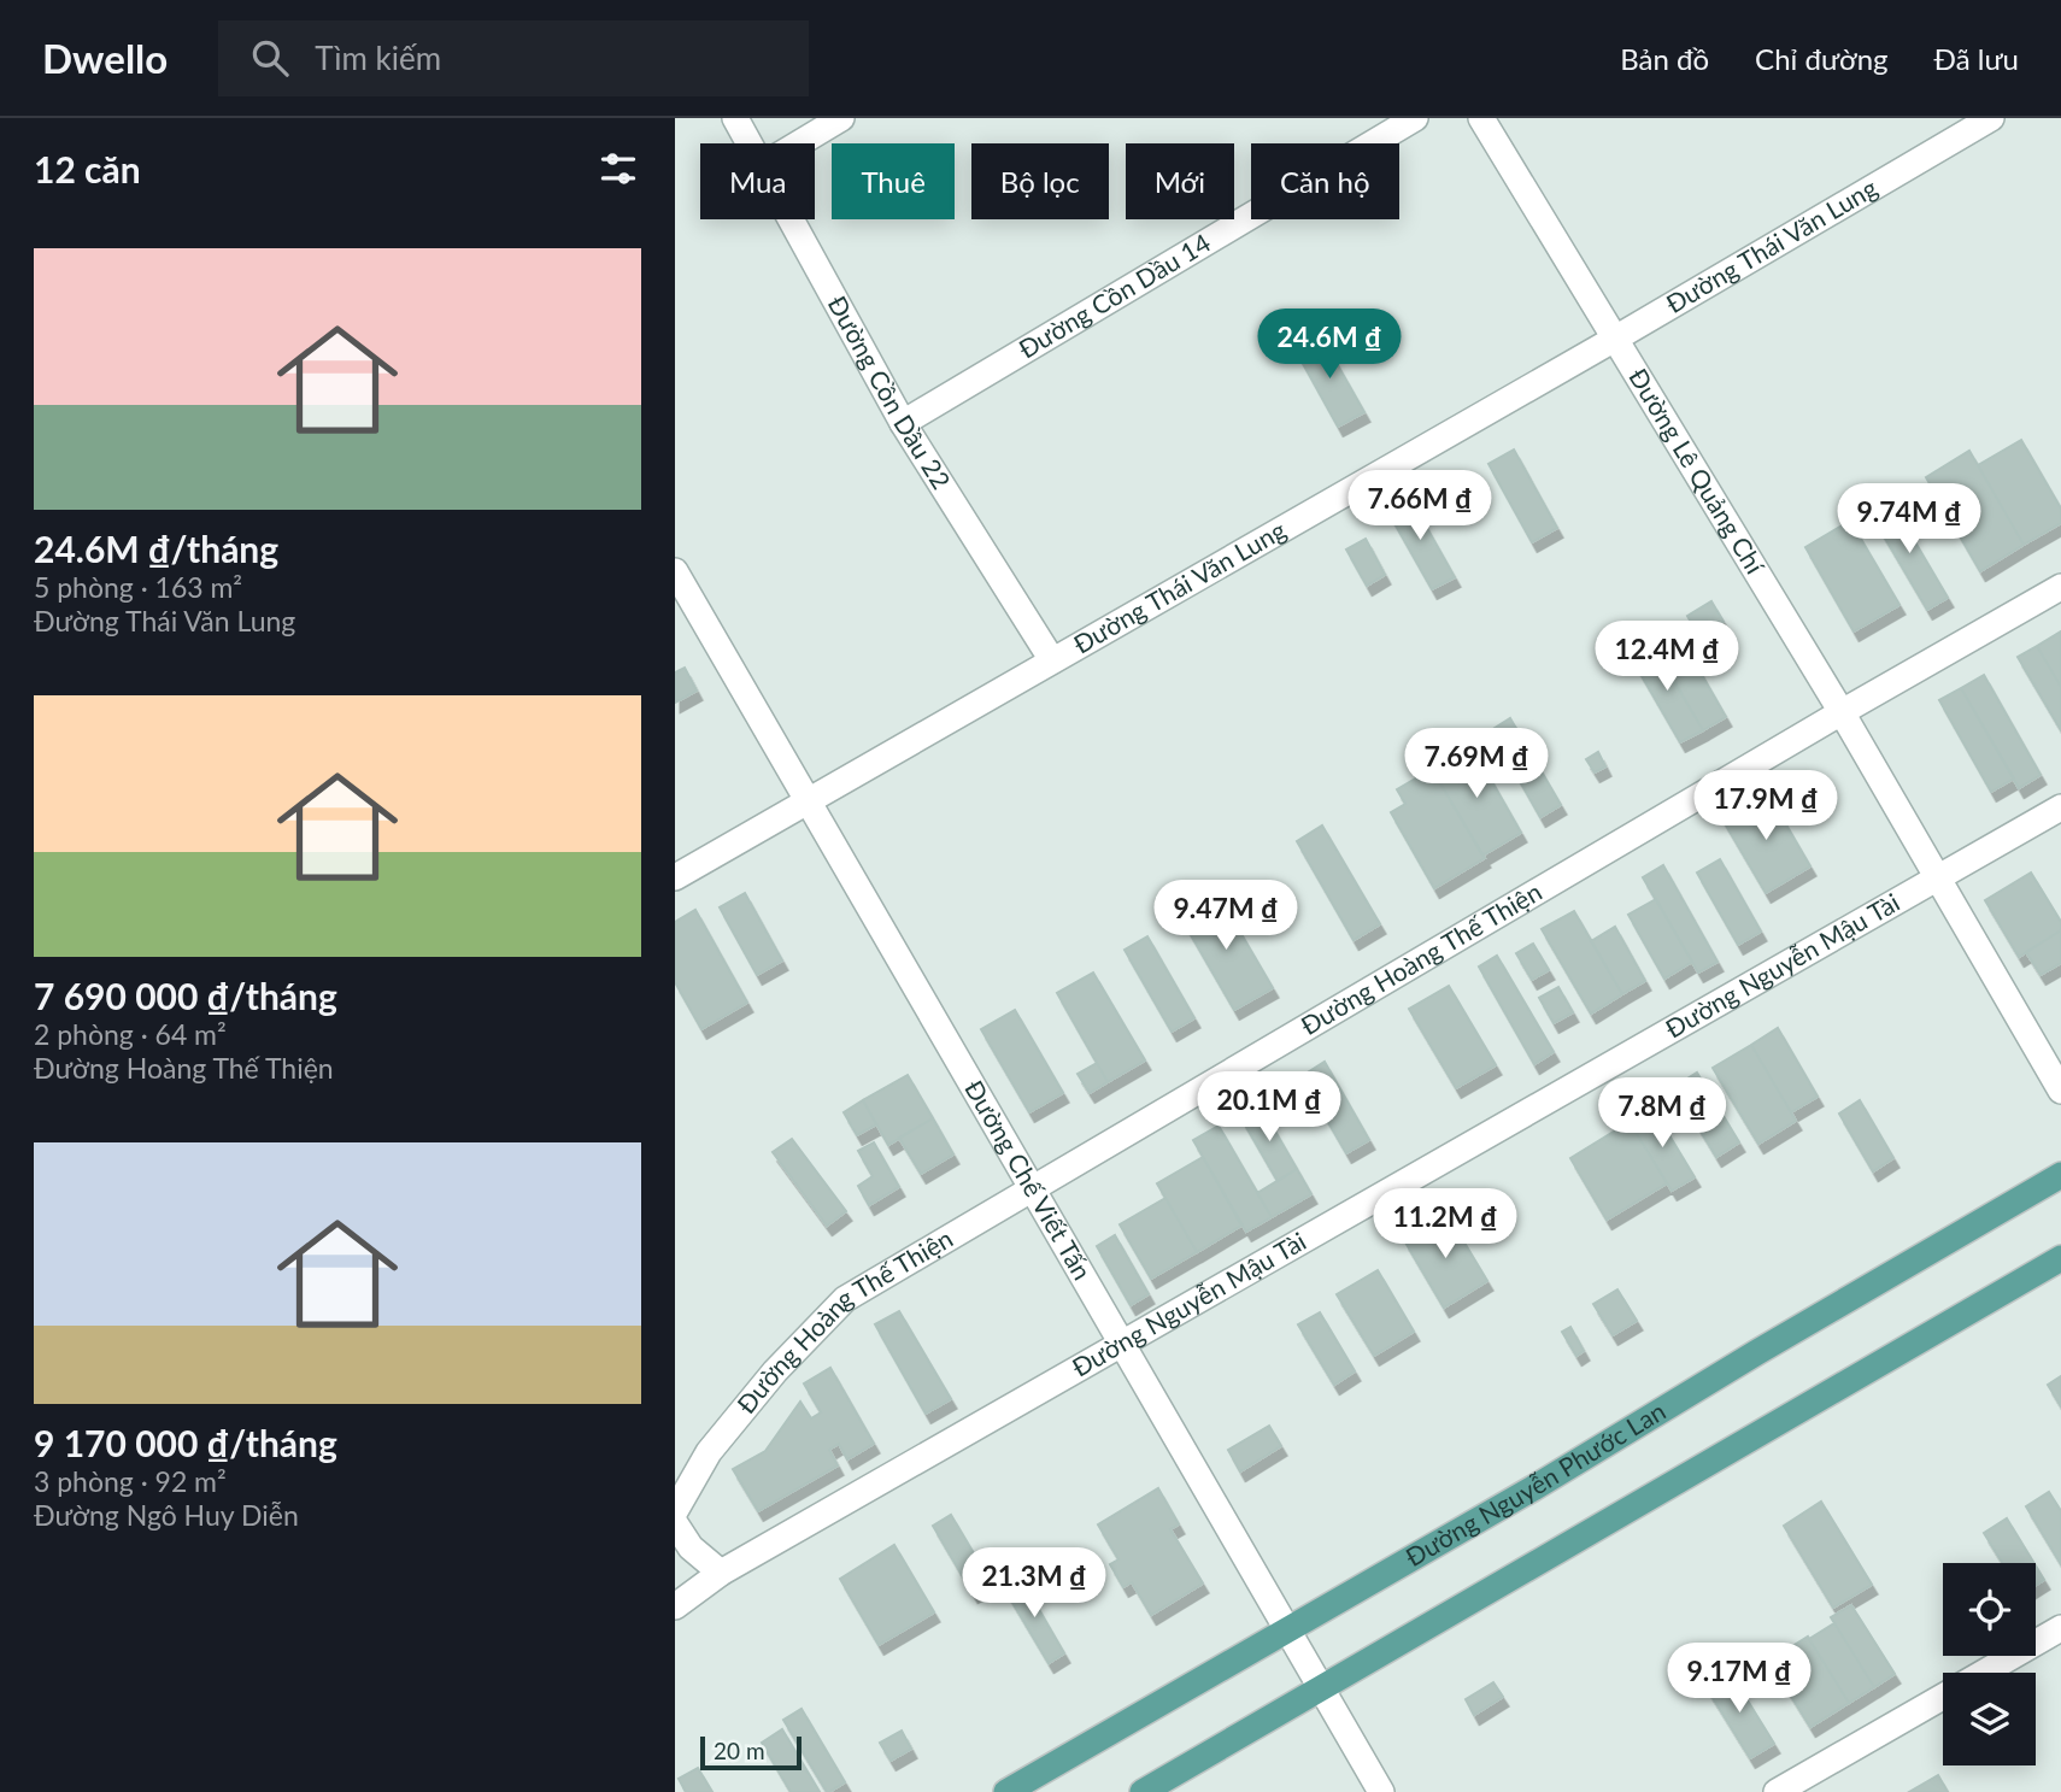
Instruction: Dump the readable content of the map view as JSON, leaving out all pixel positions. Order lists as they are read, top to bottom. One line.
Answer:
{"streets":{"main road":["Đường Nguyễn Phước Lan"],"street":["Đường Thái Văn Lung","Đường Cồn Dầu 14","Đường Cồn Dầu 22","Đường Lê Quảng Chí","Đường Hoàng Thế Thiện","Đường Nguyễn Mậu Tài","Đường Chế Viết Tấn"]},"crossings":[["Đường Thái Văn Lung","Đường Cồn Dầu 22"],["Đường Thái Văn Lung","Đường Lê Quảng Chí"],["Đường Thái Văn Lung","Đường Chế Viết Tấn"],["Đường Cồn Dầu 14","Đường Cồn Dầu 22"],["Đường Lê Quảng Chí","Đường Hoàng Thế Thiện"],["Đường Lê Quảng Chí","Đường Nguyễn Mậu Tài"],["Đường Hoàng Thế Thiện","Đường Chế Viết Tấn"],["Đường Nguyễn Mậu Tài","Đường Chế Viết Tấn"],["Đường Chế Viết Tấn","Đường Nguyễn Phước Lan"]],"scale_bar":"20 m","page":{"header":"Dwello","search":"Tìm kiếm","nav":["Bản đồ","Chỉ đường","Đã lưu"],"heading":"12 căn","chip":["Mua","Thuê","Bộ lọc","Mới","Căn hộ"],"list":[{"name":"24.6M ₫/tháng","note":"5 phòng · 163 m² · Đường Thái Văn Lung"},{"name":"7 690 000 ₫/tháng","note":"2 phòng · 64 m² · Đường Hoàng Thế Thiện"},{"name":"9 170 000 ₫/tháng","note":"3 phòng · 92 m² · Đường Ngô Huy Diễn"}],"price":["24.6M ₫","7.66M ₫","9.74M ₫","12.4M ₫","7.69M ₫","17.9M ₫","9.47M ₫","20.1M ₫","7.8M ₫","11.2M ₫","21.3M ₫","9.17M ₫"],"scale":"20 m"}}
